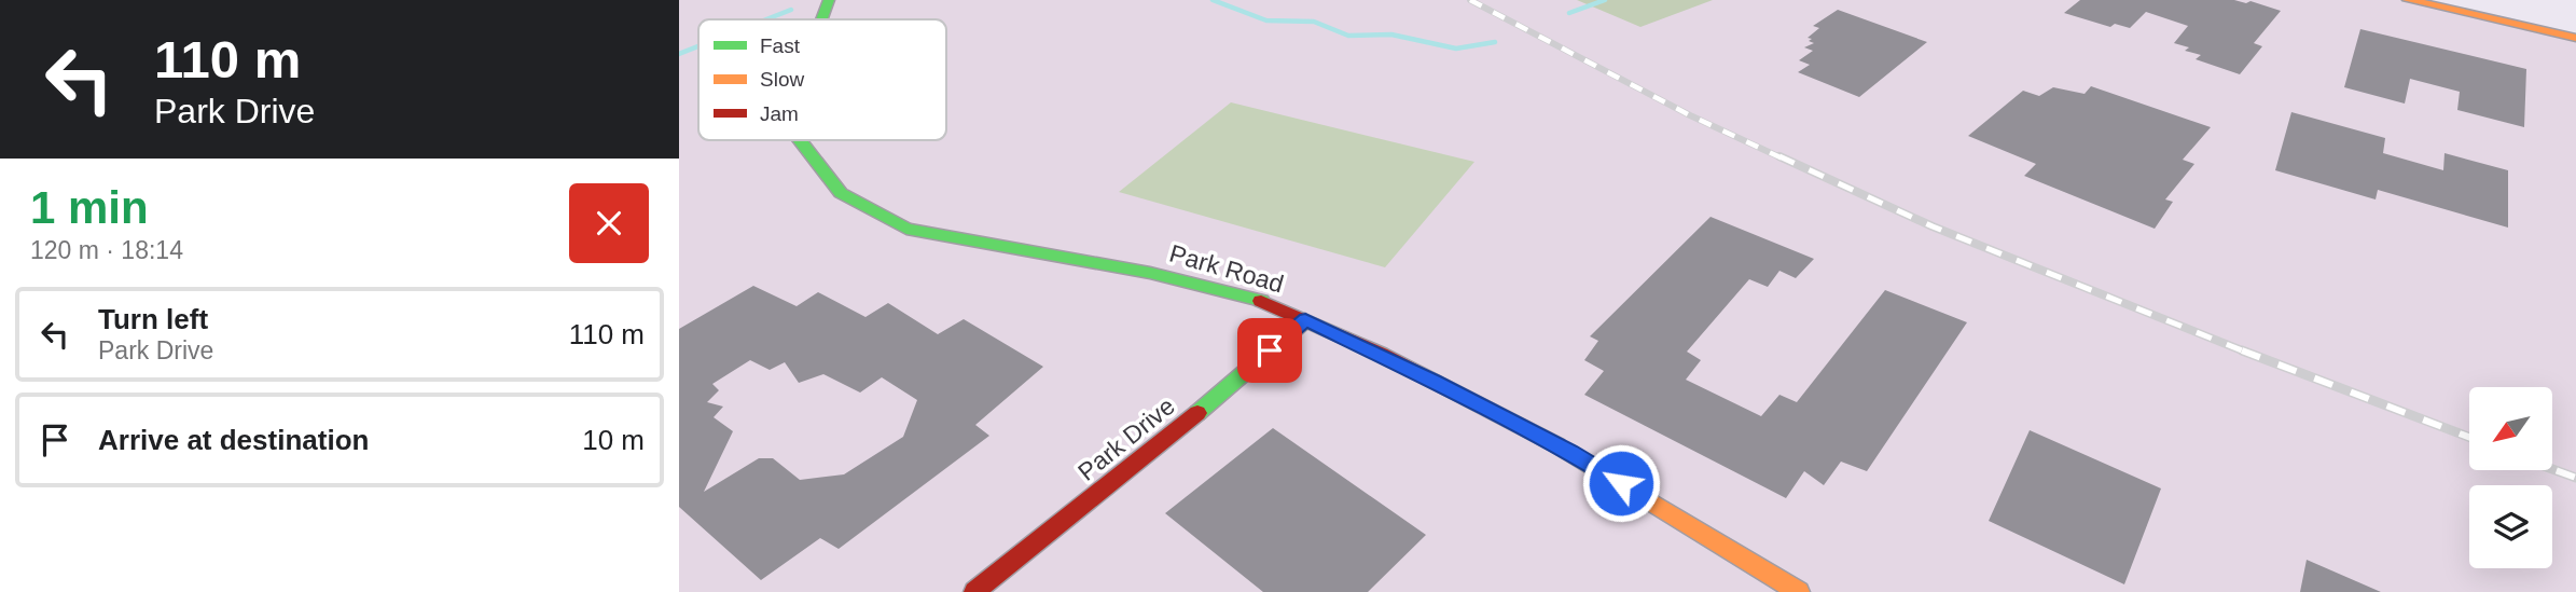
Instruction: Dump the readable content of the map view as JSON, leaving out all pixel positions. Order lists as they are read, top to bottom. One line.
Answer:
{"streets":{"street":["Park Road","Park Drive"]},"crossings":[["Park Road","Park Drive"]],"legend":["Fast","Slow","Jam"],"north":"bottom left","page":{"turn":["110 m","Park Drive"],"heading":["1 min","120 m · 18:14"],"list":[{"name":"Turn left","note":"Park Drive","value":"110 m"},{"name":"Arrive at destination","value":"10 m"}]}}
